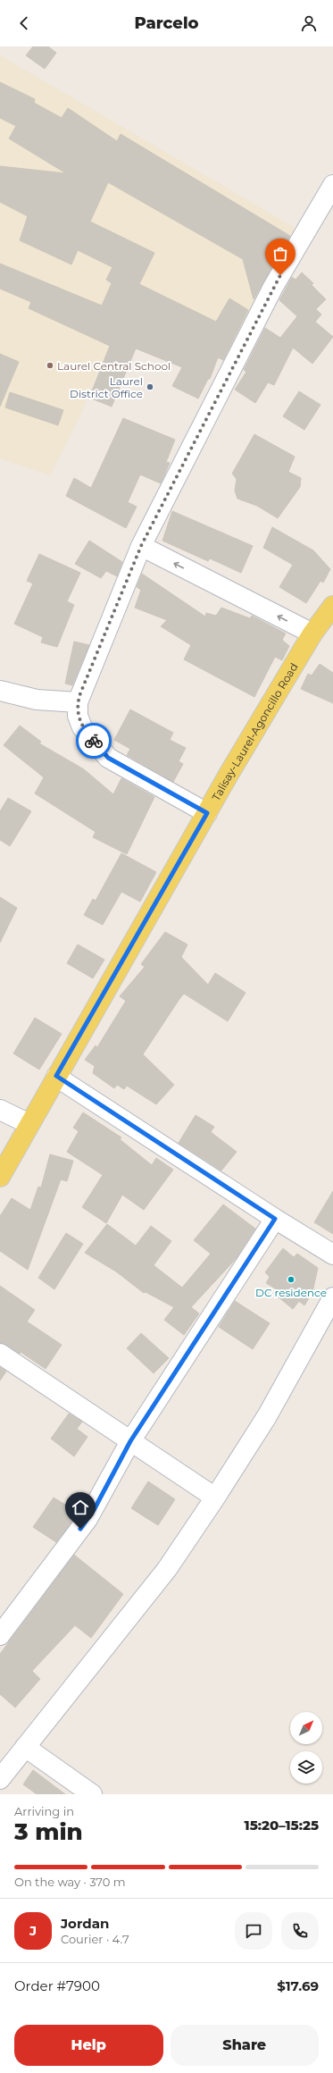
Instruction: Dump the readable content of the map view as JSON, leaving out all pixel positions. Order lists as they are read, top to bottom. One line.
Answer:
{"streets":{"main road":["Talisay-Laurel-Agoncillo Road"]},"places":["Laurel Central School","Laurel District Office","DC residence"],"north":"top right","page":{"header":"Parcelo","heading":["3 min","Arriving in","15:20–15:25"],"panel":["Jordan","Courier · 4.7","Order #7900","$17.69"],"bar":"On the way · 370 m","round":"J","buttons":["Help","Share"]}}
